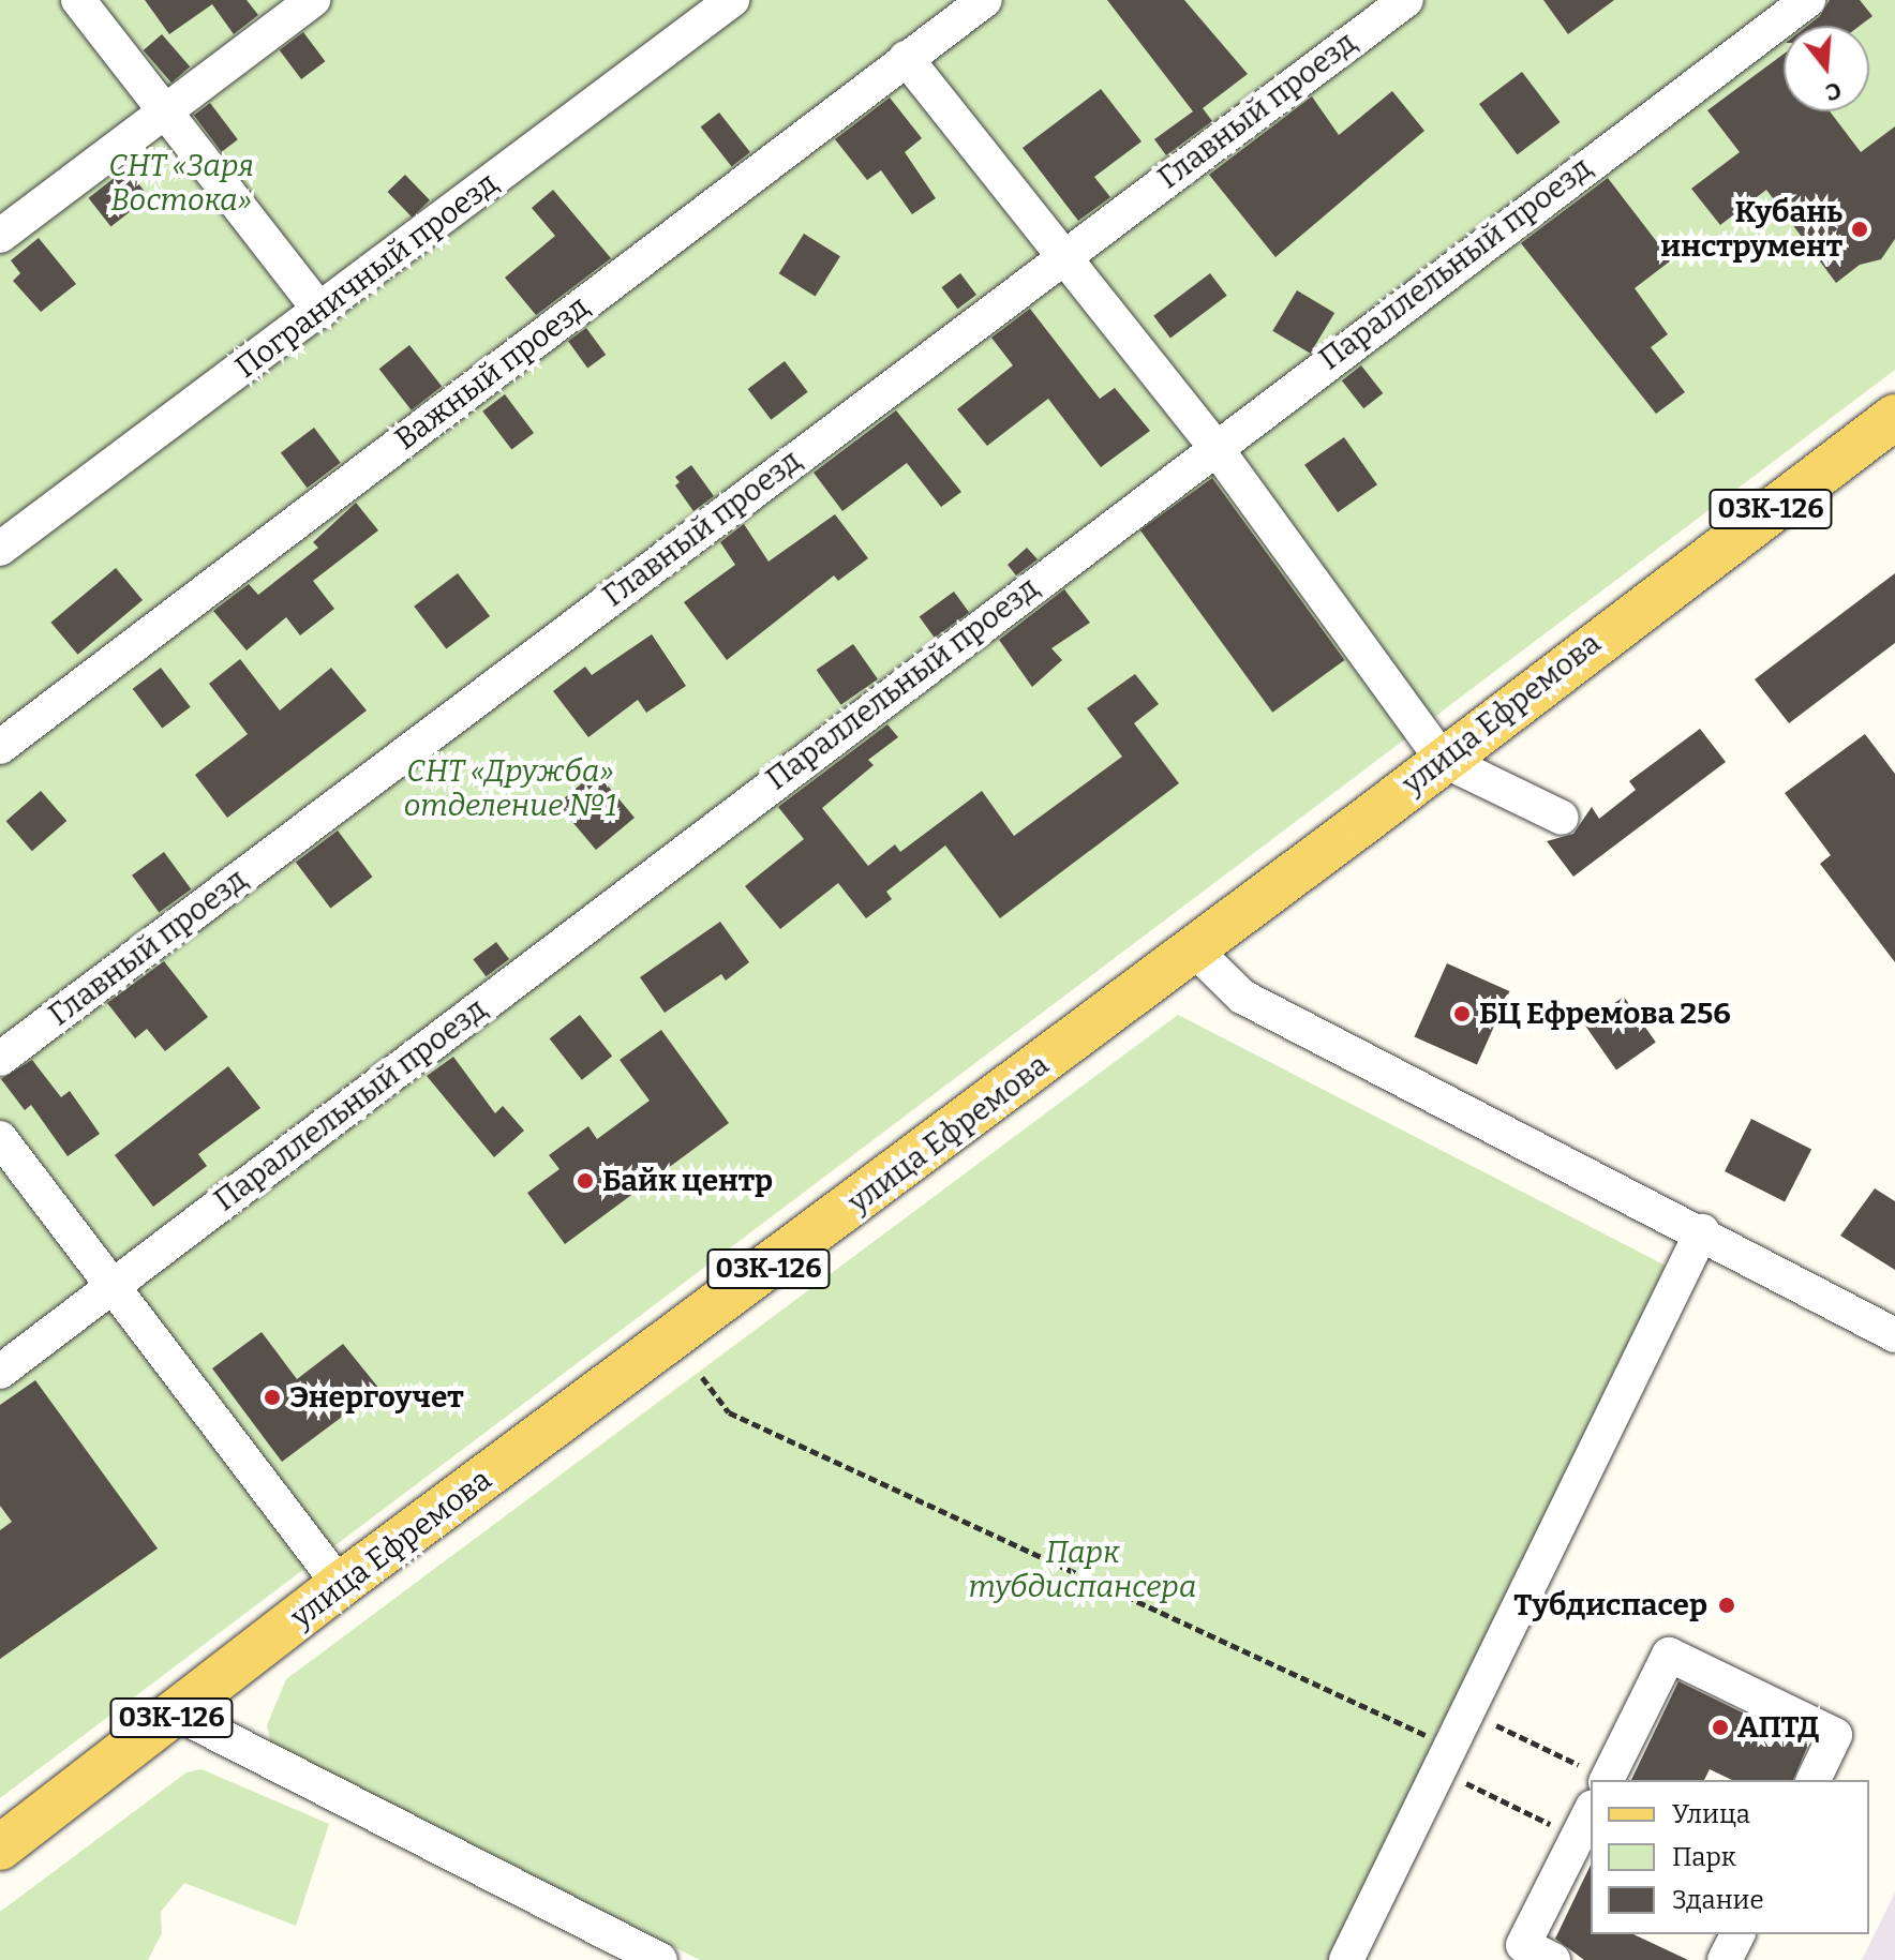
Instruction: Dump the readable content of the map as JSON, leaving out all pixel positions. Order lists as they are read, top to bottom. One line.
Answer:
{"streets":{"main road":["03К-126","улица Ефремова"],"street":["Главный проезд","Параллельный проезд","Пограничный проезд","Важный проезд"]},"parks":["СНТ «Заря Востока»","СНТ «Дружба» отделение №1","Парк тубдиспансера"],"places":["Кубань инструмент","БЦ Ефремова 256","Байк центр","Энергоучет","Тубдиспасер","АПТД"],"legend":["Улица","Парк","Здание"],"north":"bottom"}
